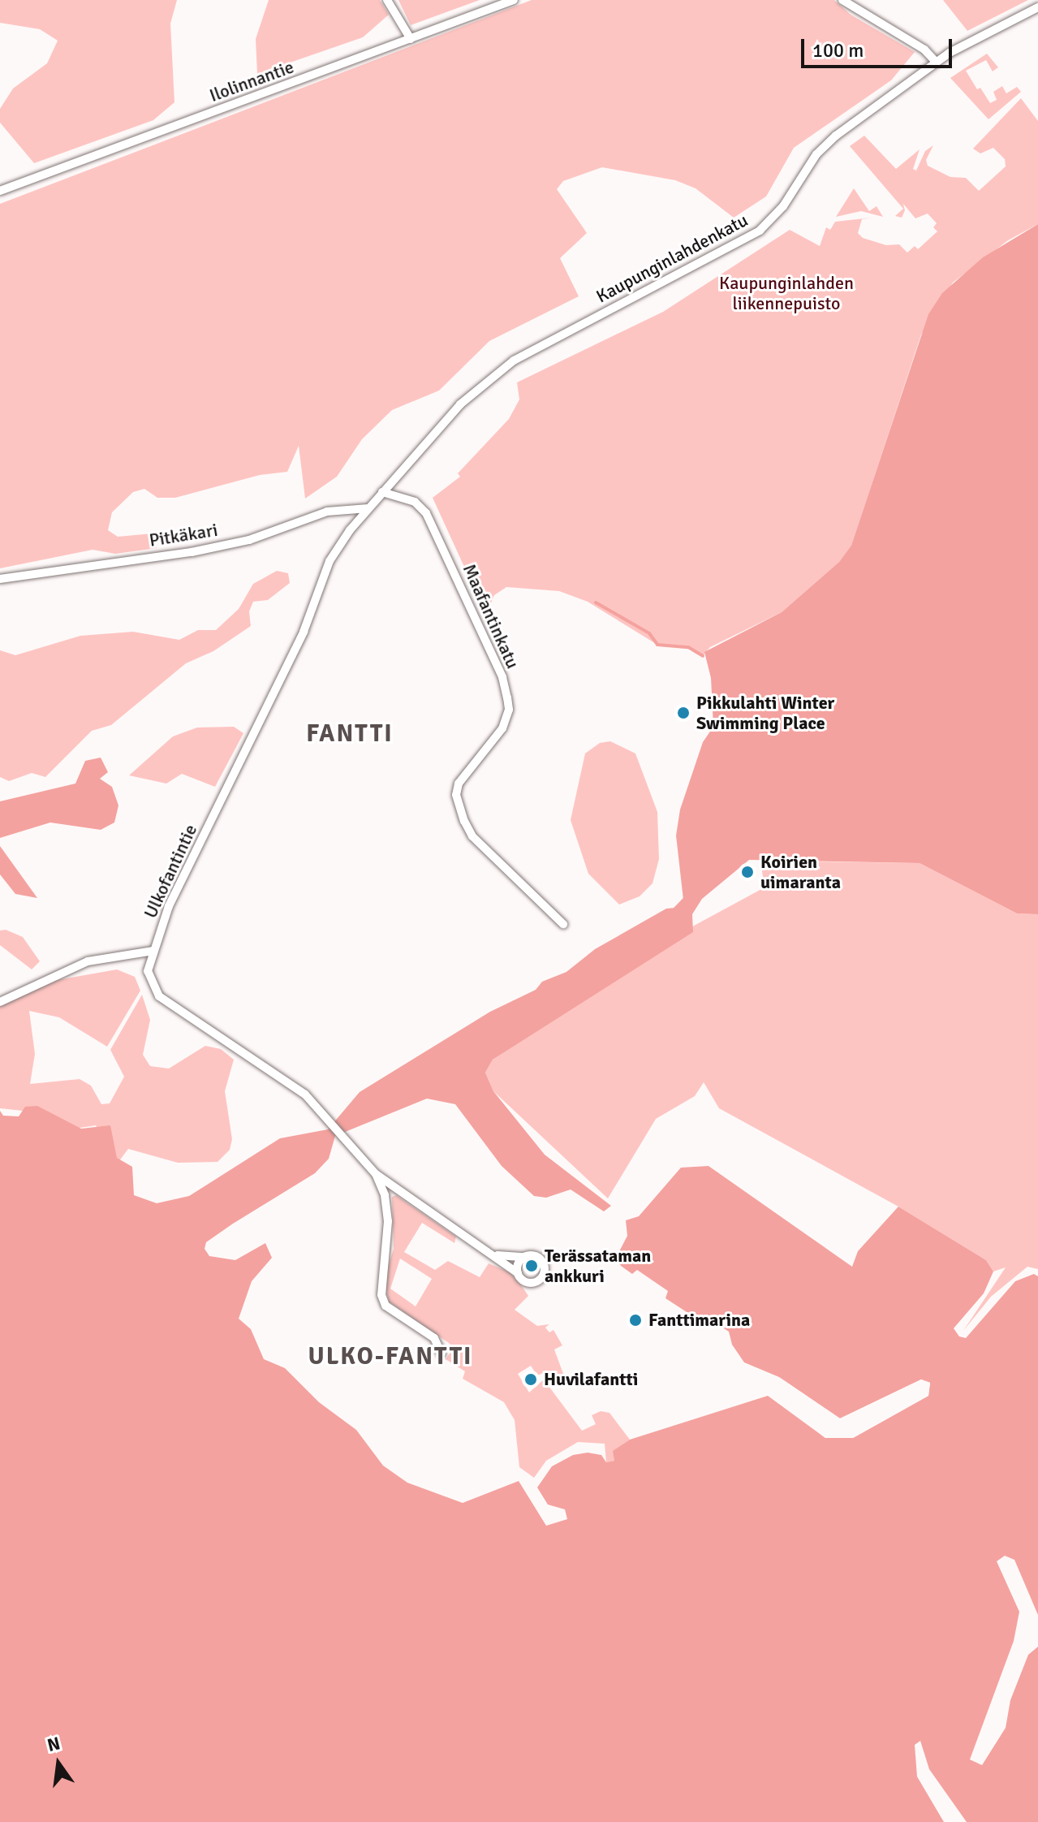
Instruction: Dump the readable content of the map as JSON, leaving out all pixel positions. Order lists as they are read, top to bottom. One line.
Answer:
{"streets":{"street":["Ilolinnantie","Kaupunginlahdenkatu","Pitkäkari","Maafantinkatu","Ulkofantintie"]},"crossings":[["Kaupunginlahdenkatu","Maafantinkatu"],["Kaupunginlahdenkatu","Ulkofantintie"],["Pitkäkari","Ulkofantintie"],["Maafantinkatu","Ulkofantintie"]],"districts":["FANTTI","ULKO-FANTTI"],"parks":["Kaupunginlahden liikennepuisto"],"places":["Pikkulahti Winter Swimming Place","Koirien uimaranta","Terässataman ankkuri","Fanttimarina","Huvilafantti"],"scale_bar":"100 m","north":"top"}
